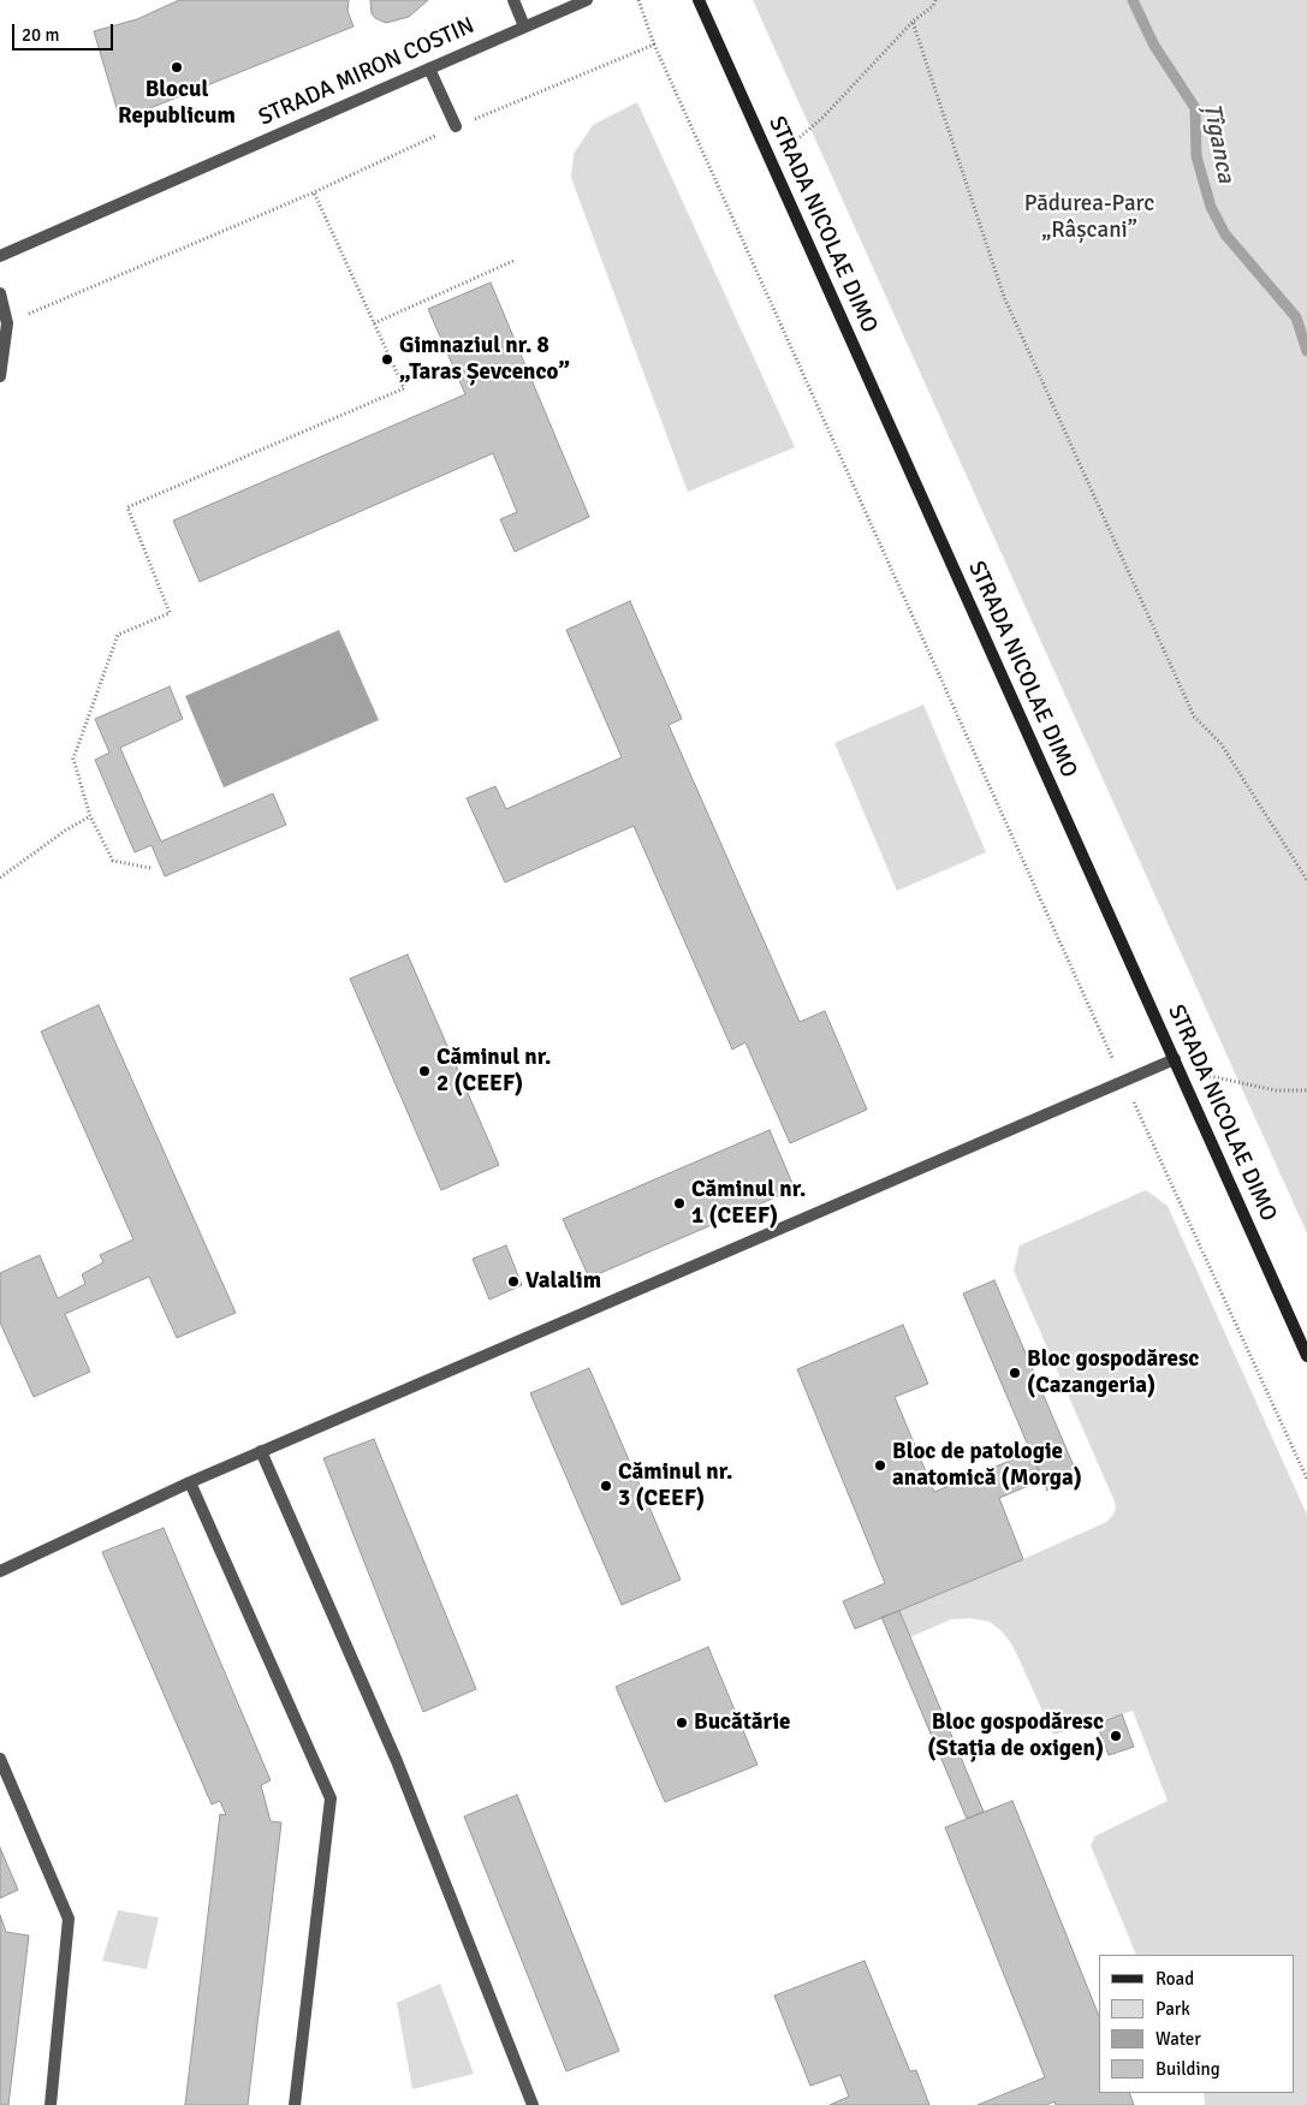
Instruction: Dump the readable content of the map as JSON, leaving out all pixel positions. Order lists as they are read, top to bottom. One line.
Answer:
{"streets":{"main road":["STRADA NICOLAE DIMO"],"street":["STRADA MIRON COSTIN"]},"water":["Țîganca"],"parks":["Pădurea-Parc „Râșcani”"],"places":["Blocul Republicum","Gimnaziul nr. 8 „Taras Șevcenco”","Căminul nr. 2 (CEEF)","Căminul nr. 1 (CEEF)","Valalim","Bloc gospodăresc (Cazangeria)","Bloc de patologie anatomică (Morga)","Căminul nr. 3 (CEEF)","Bucătărie","Bloc gospodăresc (Stația de oxigen)"],"legend":["Road","Park","Water","Building"],"scale_bar":"20 m"}
